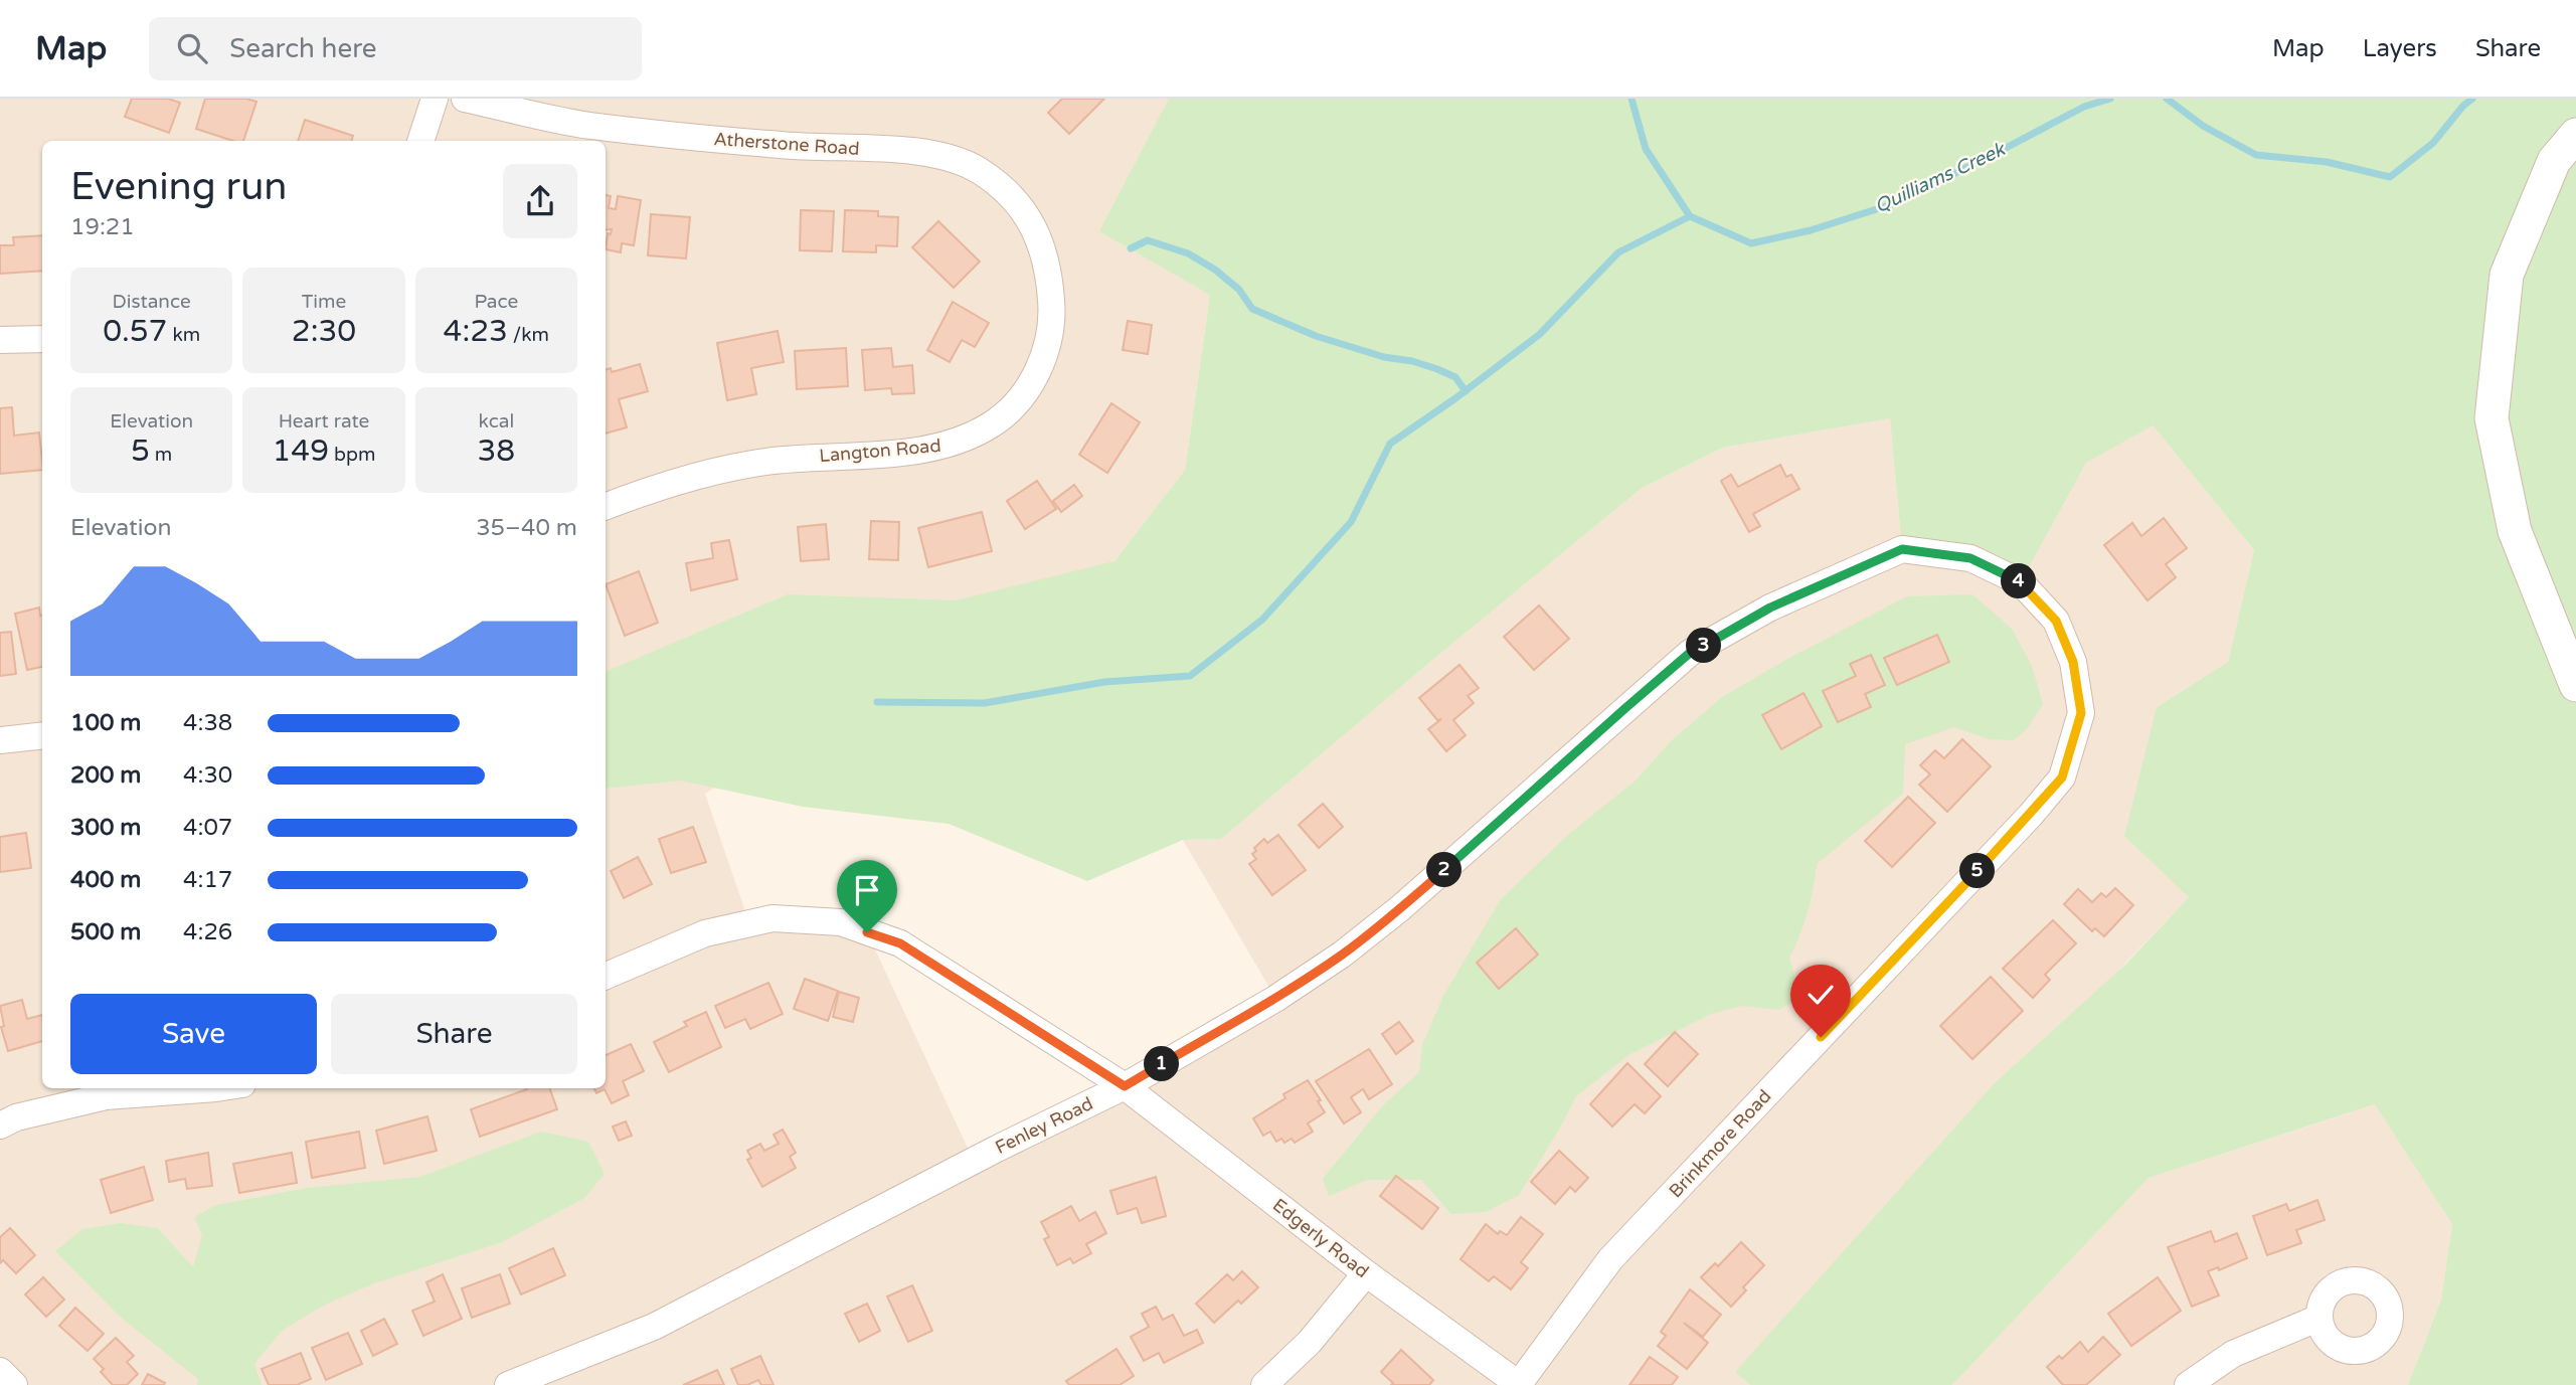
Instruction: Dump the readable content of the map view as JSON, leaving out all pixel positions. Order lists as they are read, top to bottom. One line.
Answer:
{"streets":{"street":["Atherstone Road","Langton Road","Fenley Road","Brinkmore Road","Edgerly Road"]},"crossings":[["Atherstone Road","Langton Road"],["Fenley Road","Brinkmore Road"],["Fenley Road","Edgerly Road"],["Brinkmore Road","Edgerly Road"]],"water":["Quilliams Creek"],"page":{"header":"Map","search":"Search here","nav":["Map","Layers","Share"],"heading":["Evening run","19:21"],"stats":[["Distance","0.57 km"],["Time","2:30"],["Pace","4:23 /km"],["Elevation","5 m"],["Heart rate","149 bpm"],["kcal","38"]],"chart":["Elevation","35–40 m"],"pins":["4","3","2","5","1"],"list":[{"name":"100 m","note":"4:38"},{"name":"200 m","note":"4:30"},{"name":"300 m","note":"4:07"},{"name":"400 m","note":"4:17"},{"name":"500 m","note":"4:26"}],"buttons":["Save","Share"]}}
